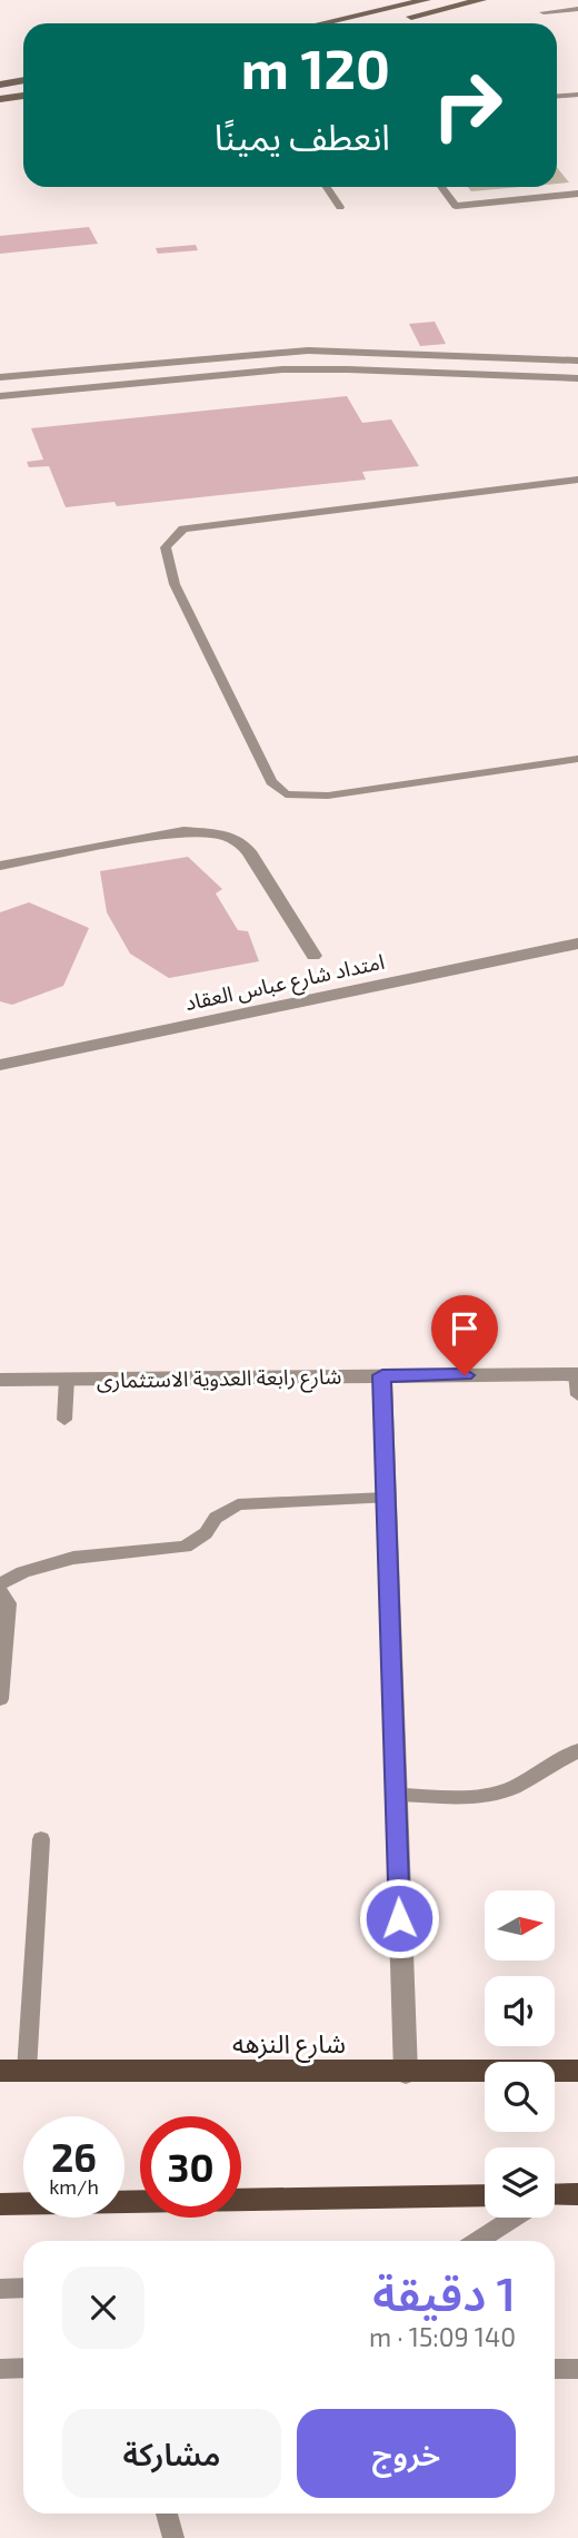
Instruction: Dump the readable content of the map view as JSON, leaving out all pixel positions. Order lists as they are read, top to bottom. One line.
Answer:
{"streets":{"main road":["شارع النزهه"],"street":["امتداد شارع عباس العقاد","شارع رابعة العدوية الاستثمارى"]},"north":"right","page":{"turn":["120 m","انعطف يمينًا"],"speed":"26 km/h","limit":"30","heading":["1 دقيقة","140 m · 15:09"],"buttons":["خروج","مشاركة"]}}
